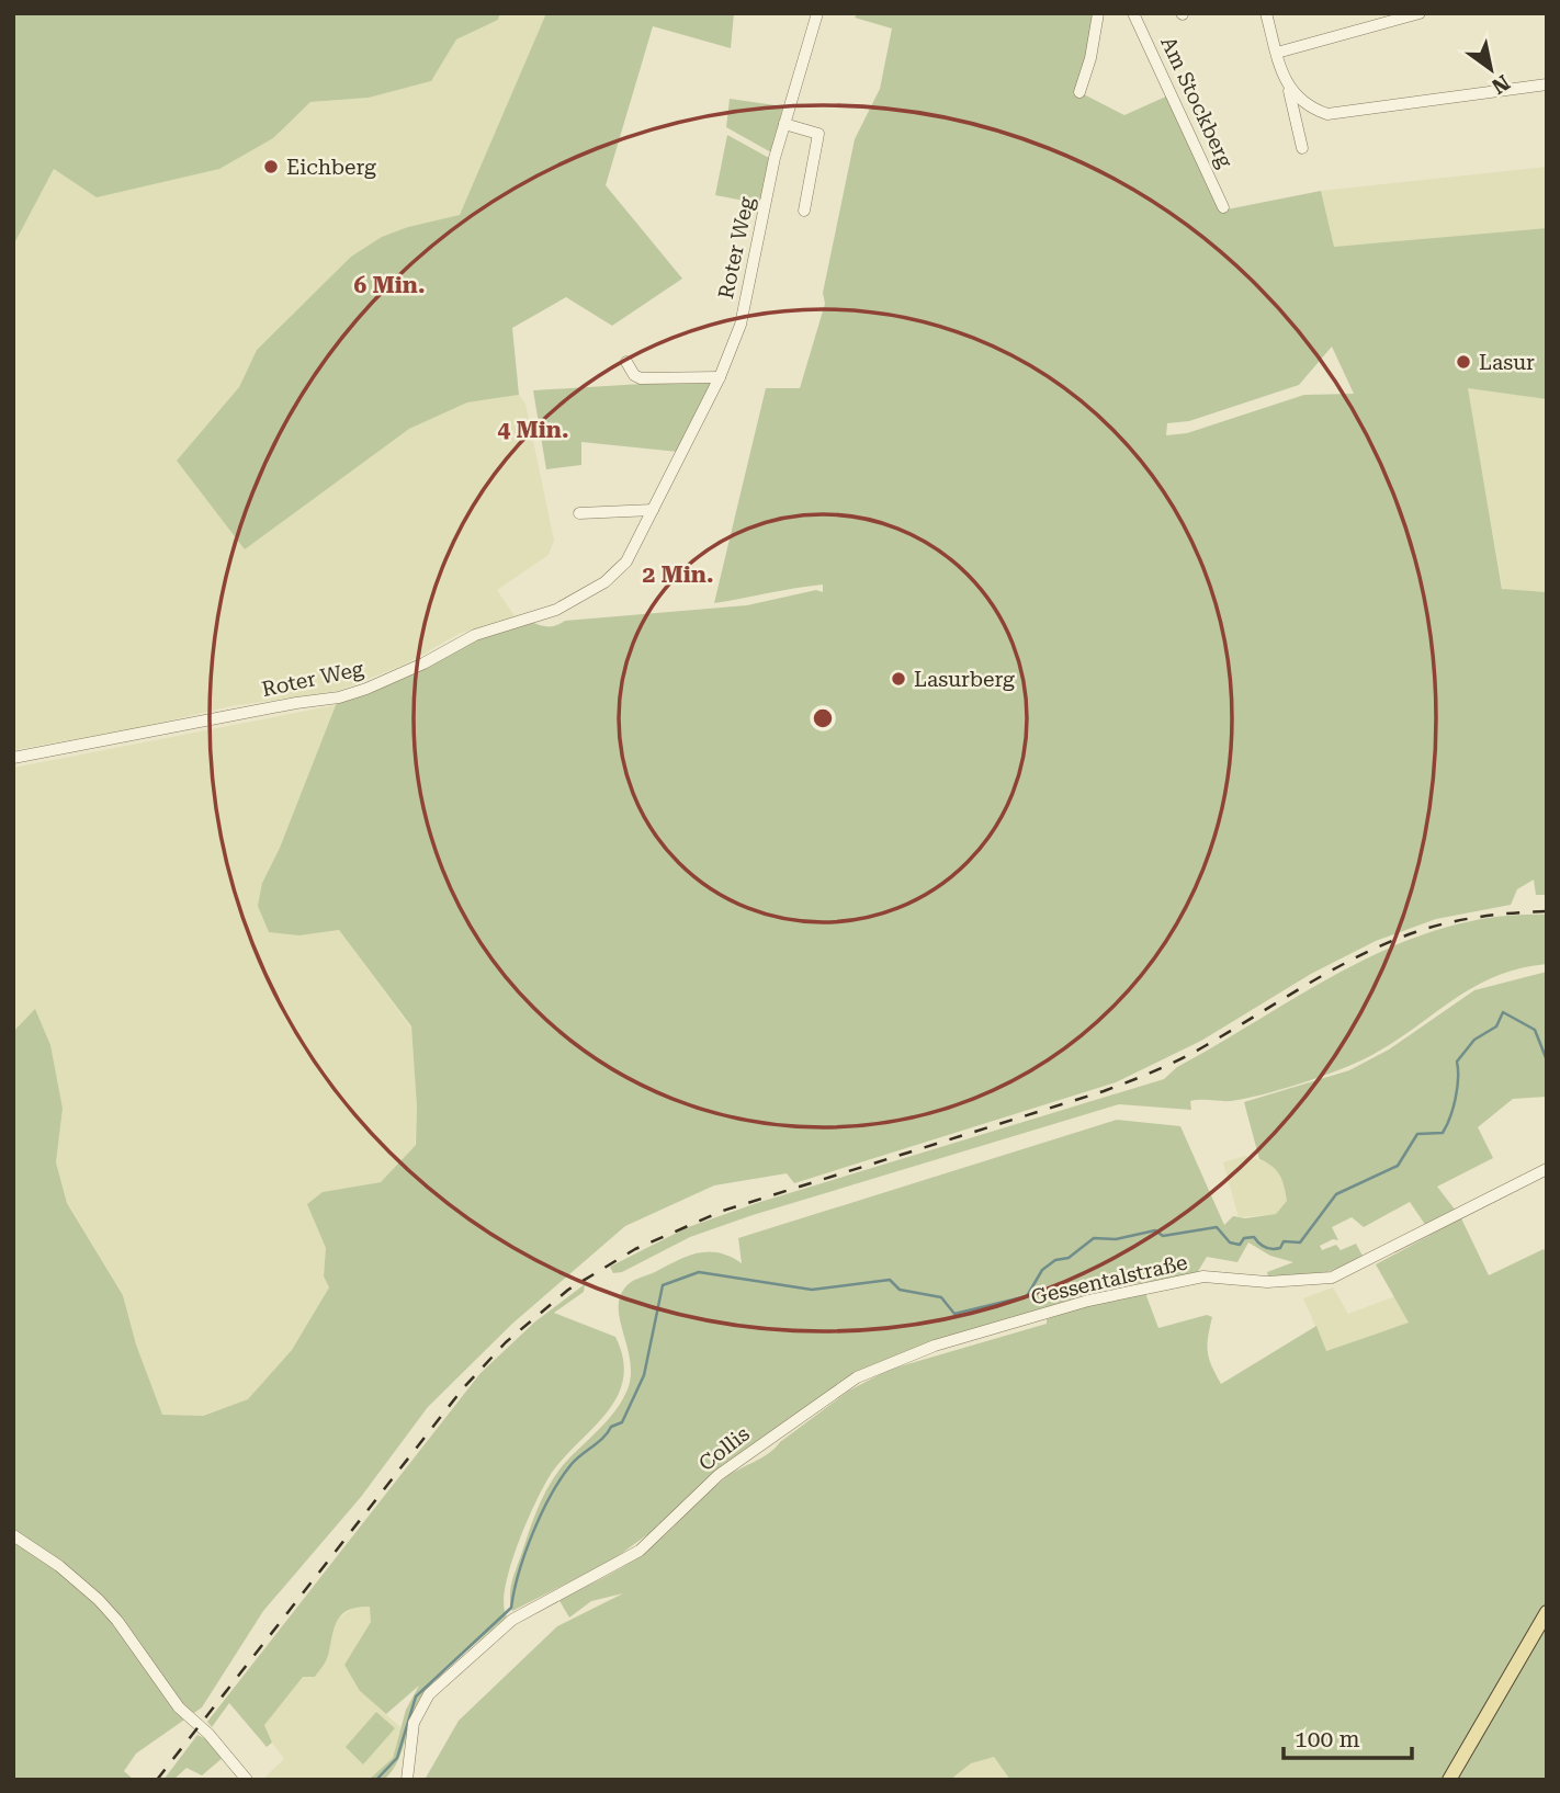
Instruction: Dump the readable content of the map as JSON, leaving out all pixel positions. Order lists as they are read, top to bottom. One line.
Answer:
{"streets":{"street":["Am Stockberg","Roter Weg","Gessentalstraße","Collis"]},"crossings":[["Gessentalstraße","Collis"]],"places":["Eichberg","Lasur","Lasurberg"],"scale_bar":"100 m","north":"bottom right","rings":["6 Min.","4 Min.","2 Min."]}
